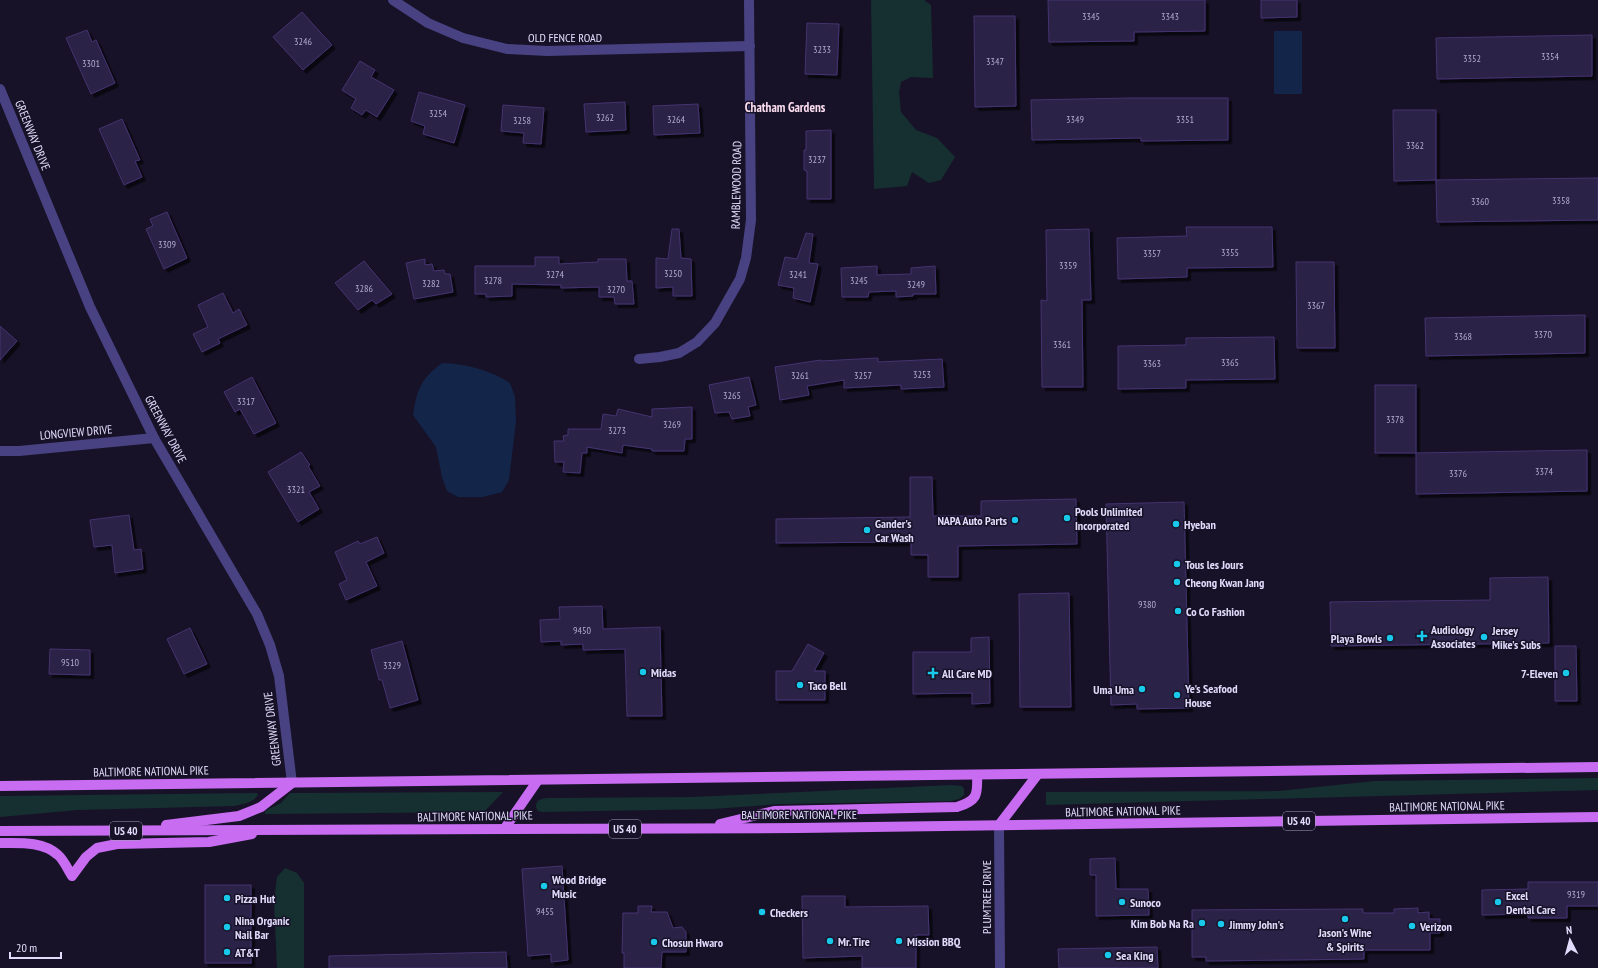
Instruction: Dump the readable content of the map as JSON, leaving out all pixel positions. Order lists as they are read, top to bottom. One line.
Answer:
{"streets":{"main road":["BALTIMORE NATIONAL PIKE","US 40"],"street":["OLD FENCE ROAD","GREENWAY DRIVE","RAMBLEWOOD ROAD","LONGVIEW DRIVE","PLUMTREE DRIVE"]},"crossings":[["OLD FENCE ROAD","RAMBLEWOOD ROAD"],["GREENWAY DRIVE","LONGVIEW DRIVE"],["GREENWAY DRIVE","BALTIMORE NATIONAL PIKE"],["BALTIMORE NATIONAL PIKE","PLUMTREE DRIVE"]],"districts":["Chatham Gardens"],"places":{"other":["Pools Unlimited Incorporated","NAPA Auto Parts","Hyeban","Gander's Car Wash","Tous les Jours","Cheong Kwan Jang","Co Co Fashion","Jersey Mike's Subs","Playa Bowls","Midas","7-Eleven","Taco Bell","Uma Uma","Ye's Seafood House","Wood Bridge Music","Pizza Hut","Sunoco","Excel Dental Care","Checkers","Jason's Wine & Spirits","Kim Bob Na Ra","Jimmy John's","Verizon","Nina Organic Nail Bar","Mr. Tire","Mission BBQ","Chosun Hwaro","AT&T","Sea King"],"health":["Audiology Associates","All Care MD"]},"house_numbers":["3345","3343","3246","3233","3354","3352","3347","3301","3254","3262","3264","3349","3351","3258","3362","3237","3358","3360","3309","3355","3357","3359","3250","3274","3241","3278","3245","3282","3249","3286","3270","3367","3370","3368","3361","3365","3363","3253","3261","3257","3265","3317","3378","3269","3273","3374","3376","3321","9380","9450","9510","3329","9319","9455"],"scale_bar":"20 m","north":"top"}
